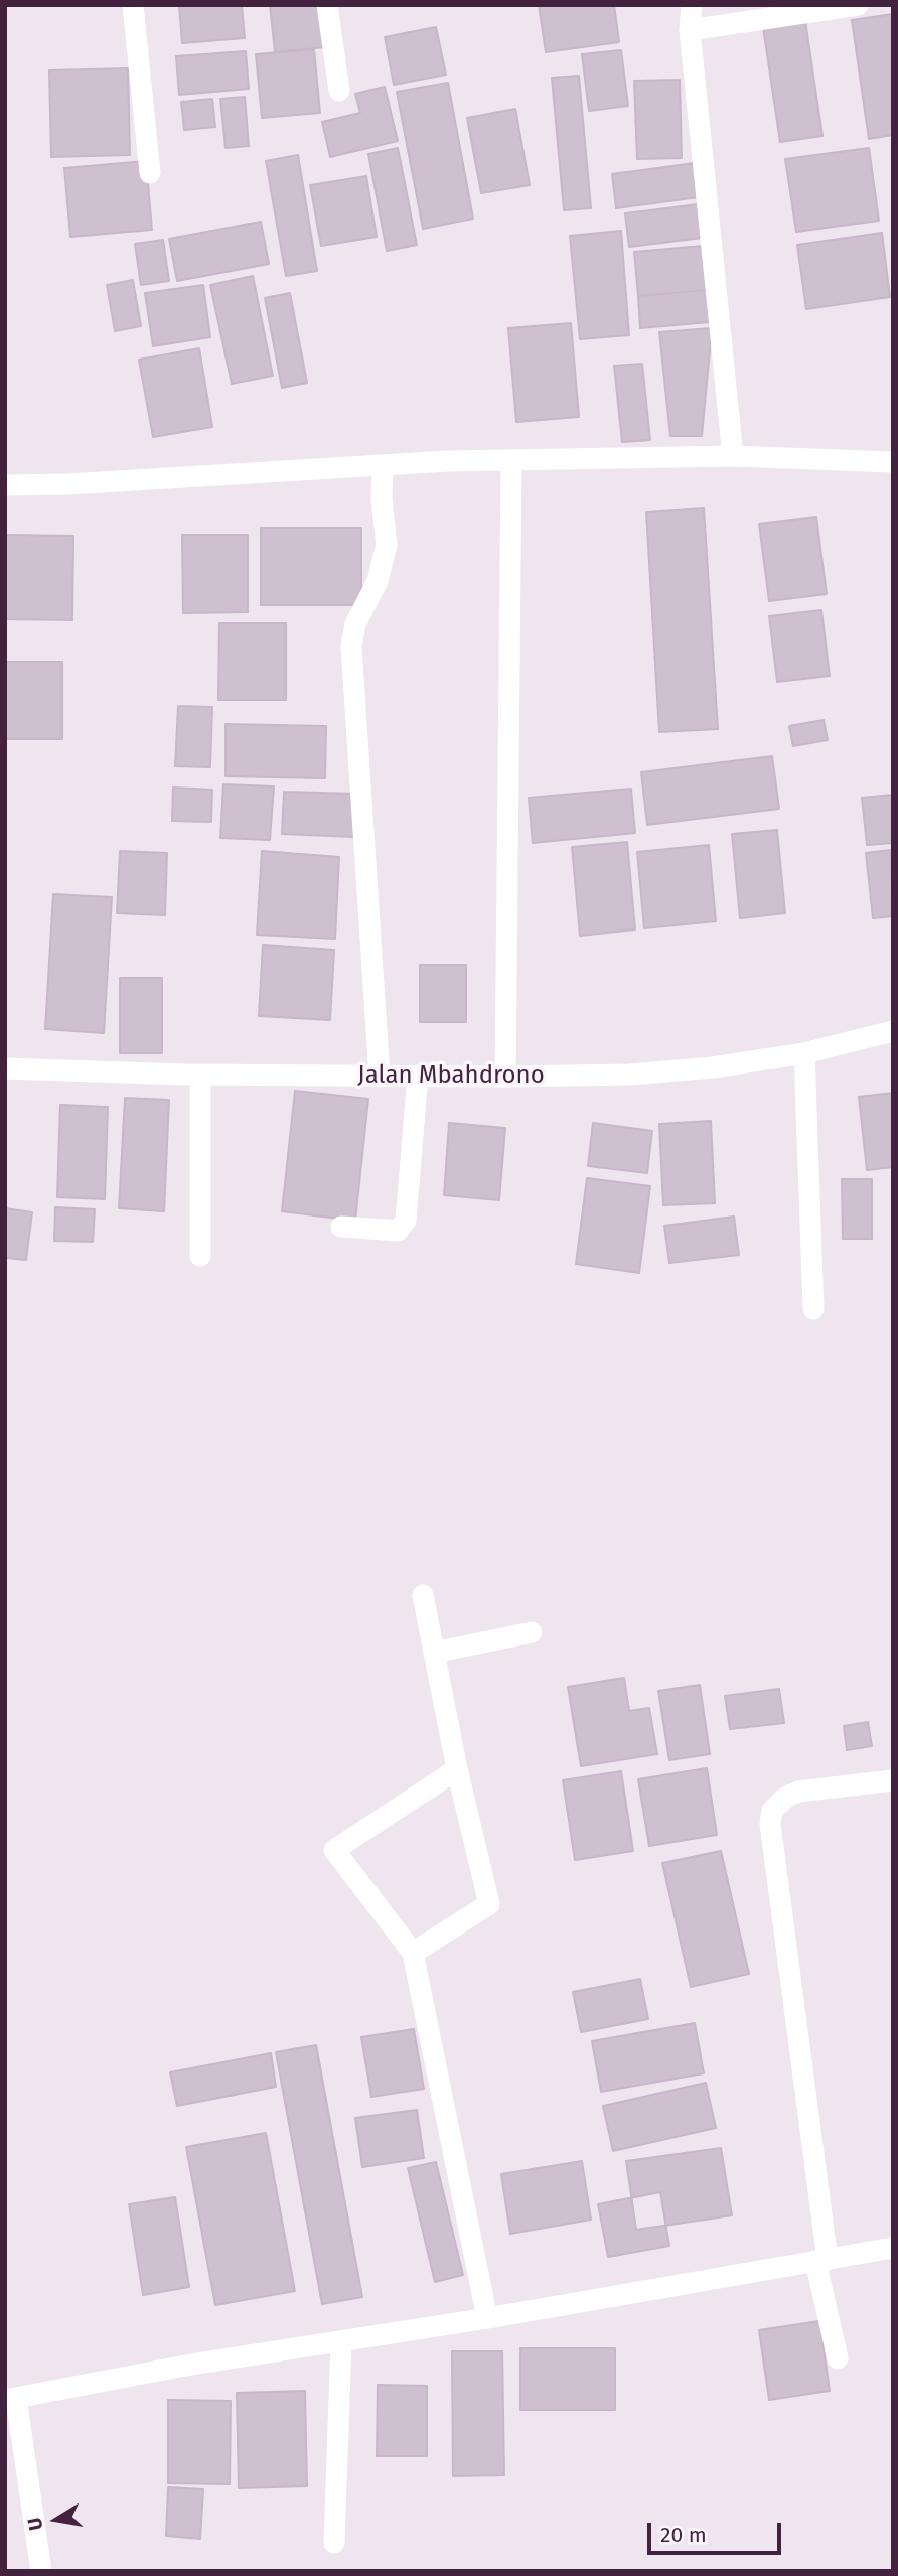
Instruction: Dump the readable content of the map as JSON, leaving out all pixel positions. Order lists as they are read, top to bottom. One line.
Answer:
{"streets":{"street":["Jalan Mbahdrono"]},"scale_bar":"20 m","north":"left"}
